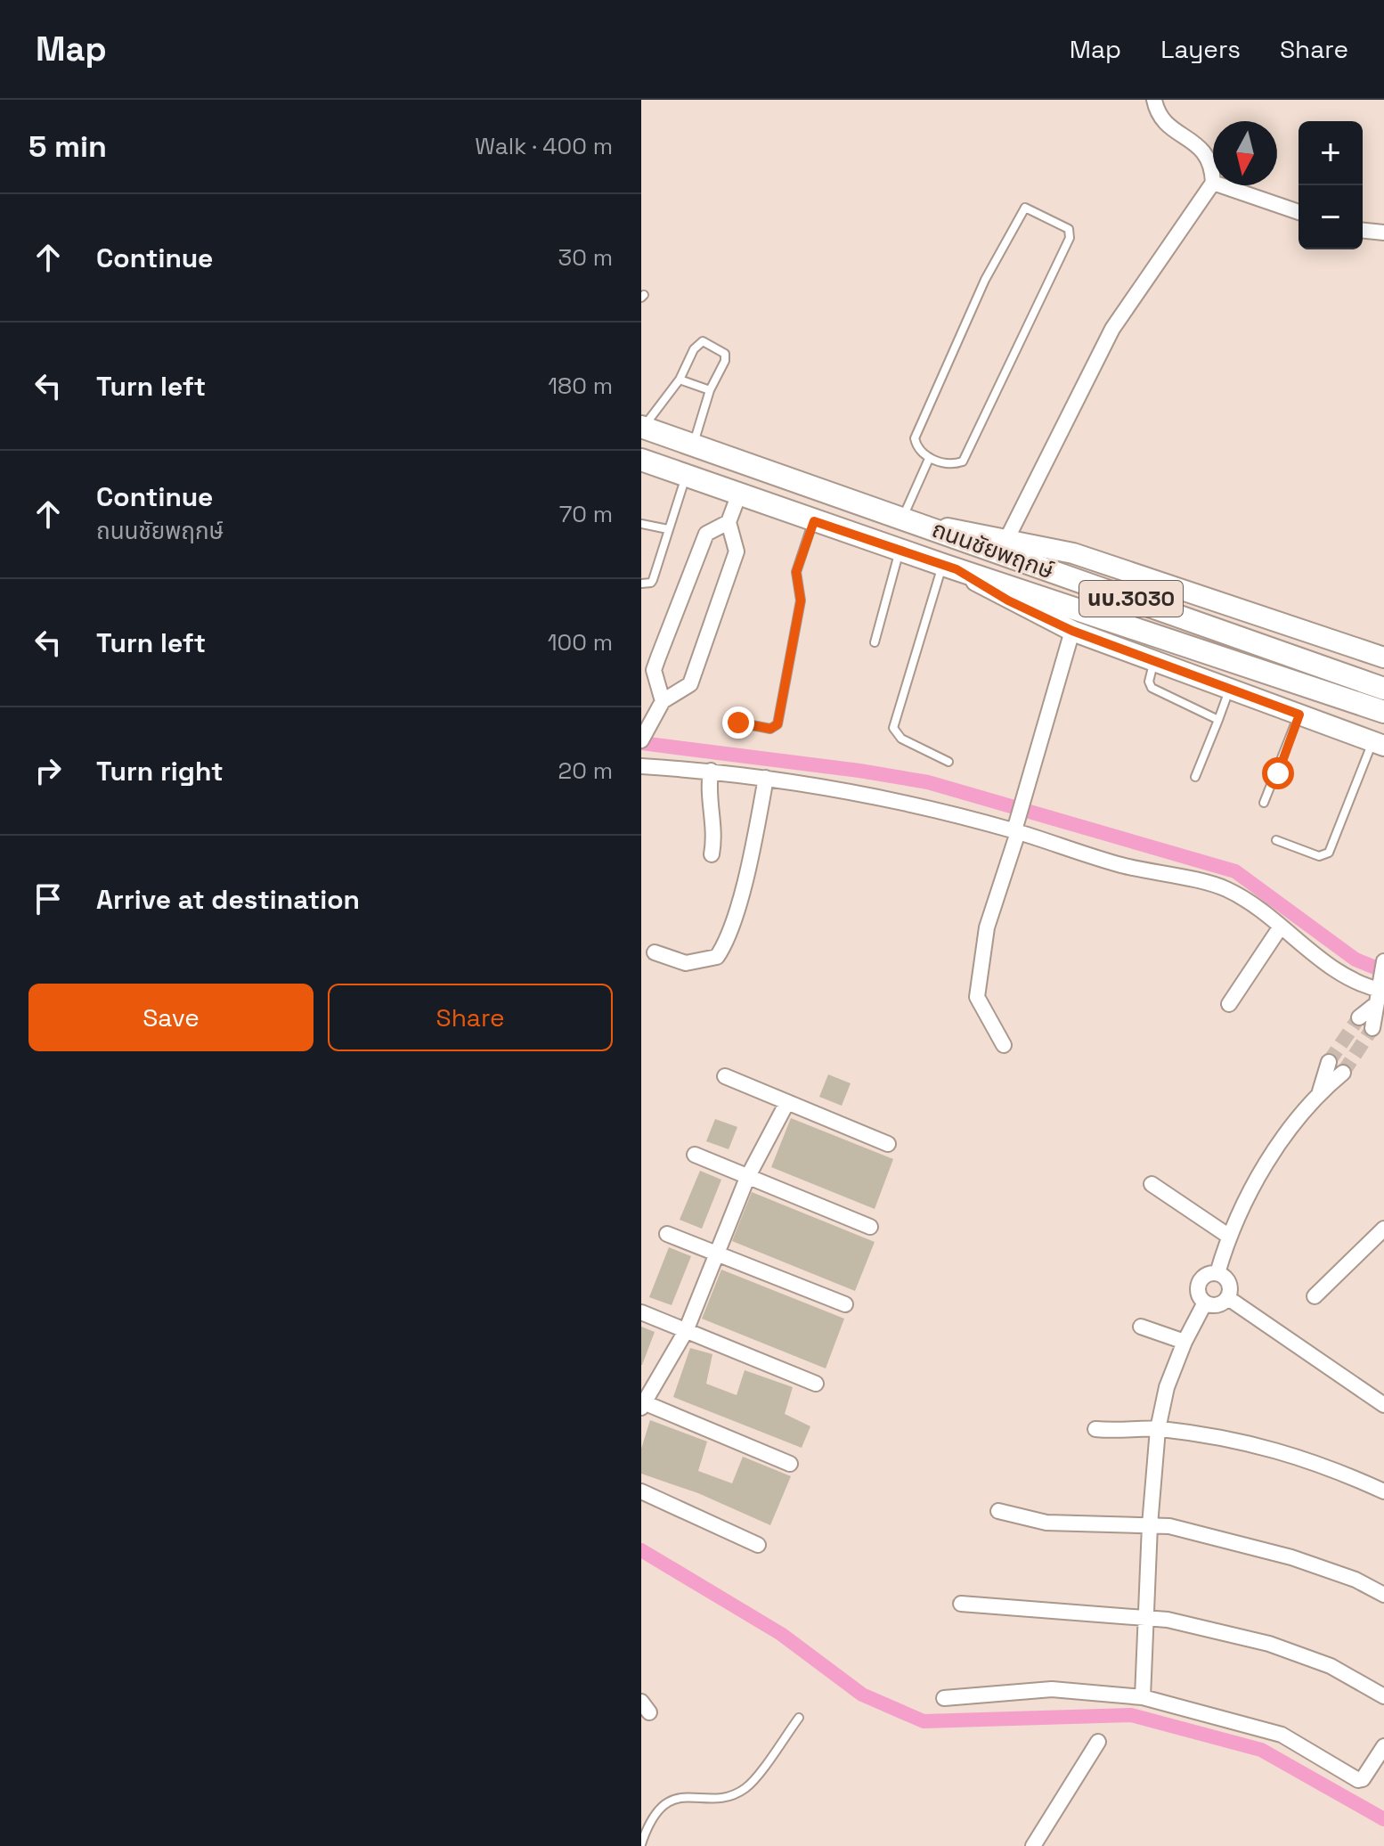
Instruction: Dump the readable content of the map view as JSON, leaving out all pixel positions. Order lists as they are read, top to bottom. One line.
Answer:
{"streets":{"main road":["ถนนชัยพฤกษ์","นบ.3030"]},"north":"bottom","page":{"header":"Map","nav":["Map","Layers","Share"],"heading":["5 min","Walk · 400 m"],"map_buttons":["+","−"],"list":[["Continue","30 m"],["Turn left","180 m"],["Continue","ถนนชัยพฤกษ์","70 m"],["Turn left","100 m"],["Turn right","20 m"],"Arrive at destination"],"buttons":["Save","Share"]}}
